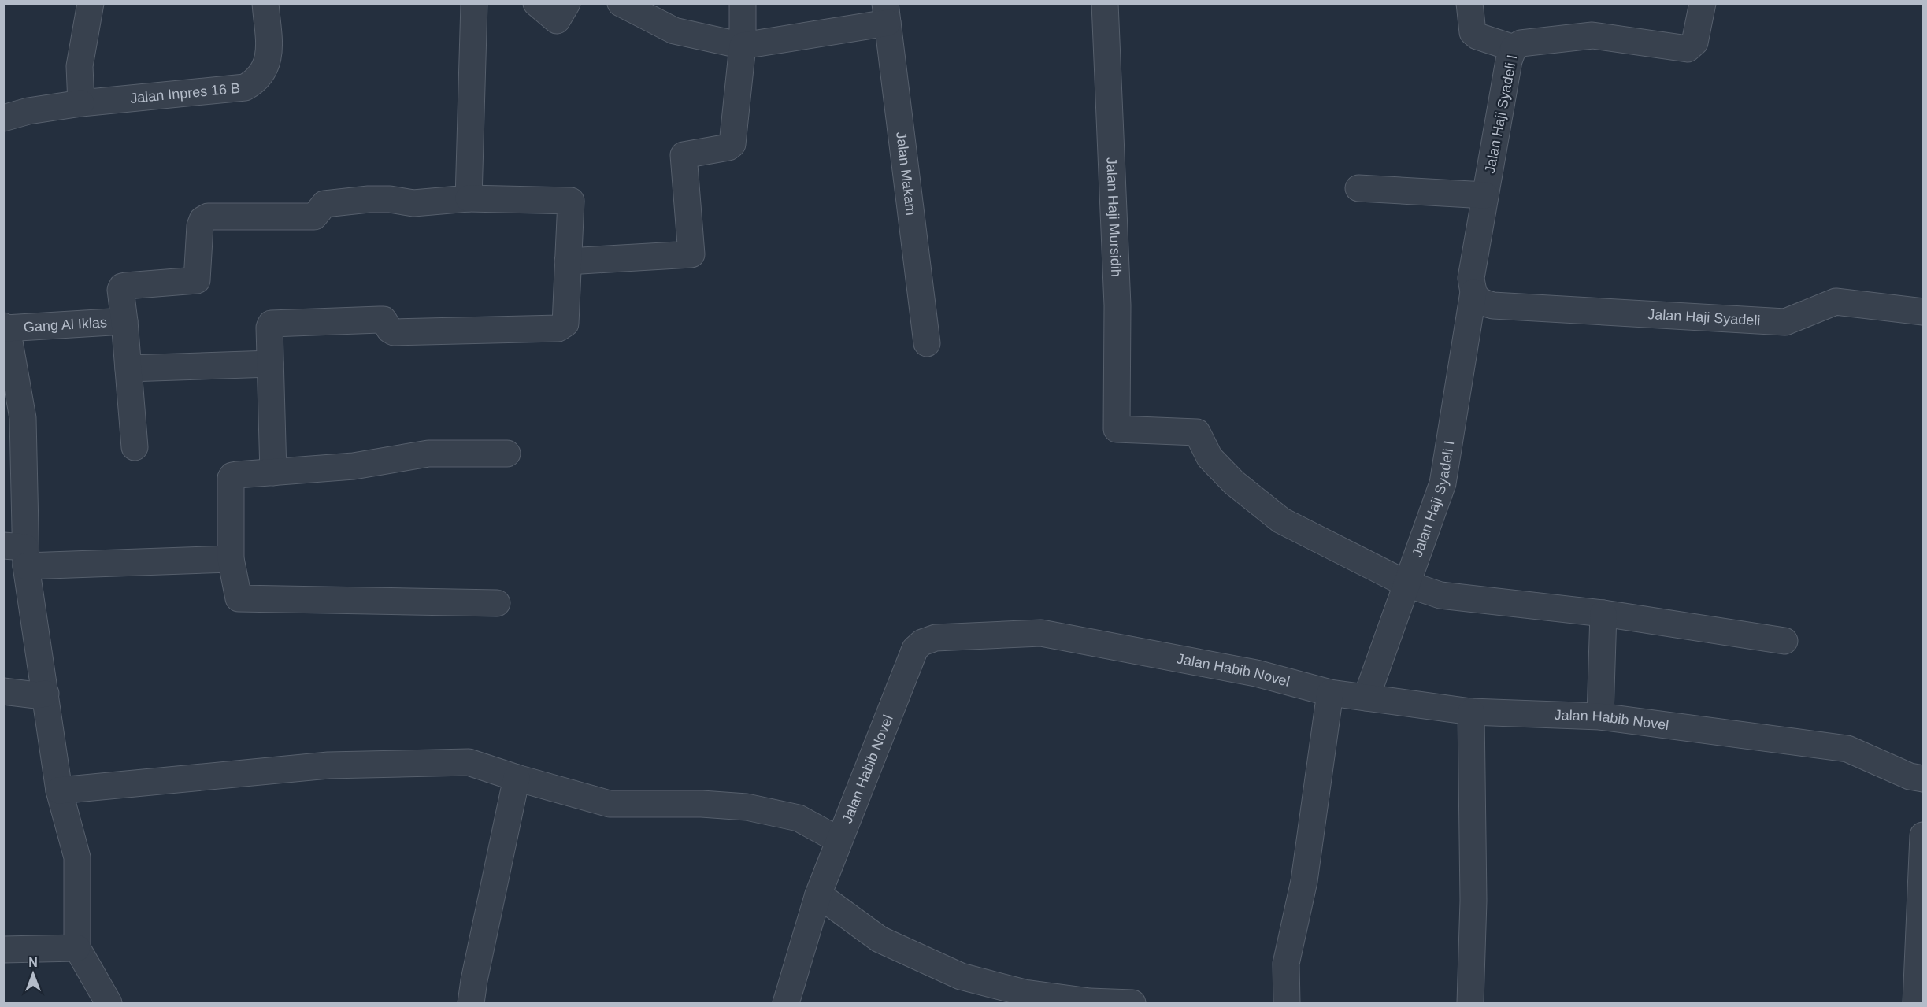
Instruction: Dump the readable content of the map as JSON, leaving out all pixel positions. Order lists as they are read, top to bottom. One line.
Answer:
{"streets":{"street":["Jalan Inpres 16 B","Jalan Haji Syadeli I","Jalan Makam","Jalan Haji Mursidih","Jalan Haji Syadeli","Gang Al Iklas","Jalan Habib Novel"]},"crossings":[["Jalan Haji Syadeli I","Jalan Haji Mursidih"],["Jalan Haji Syadeli I","Jalan Haji Syadeli"],["Jalan Haji Syadeli I","Jalan Habib Novel"]],"north":"top"}
